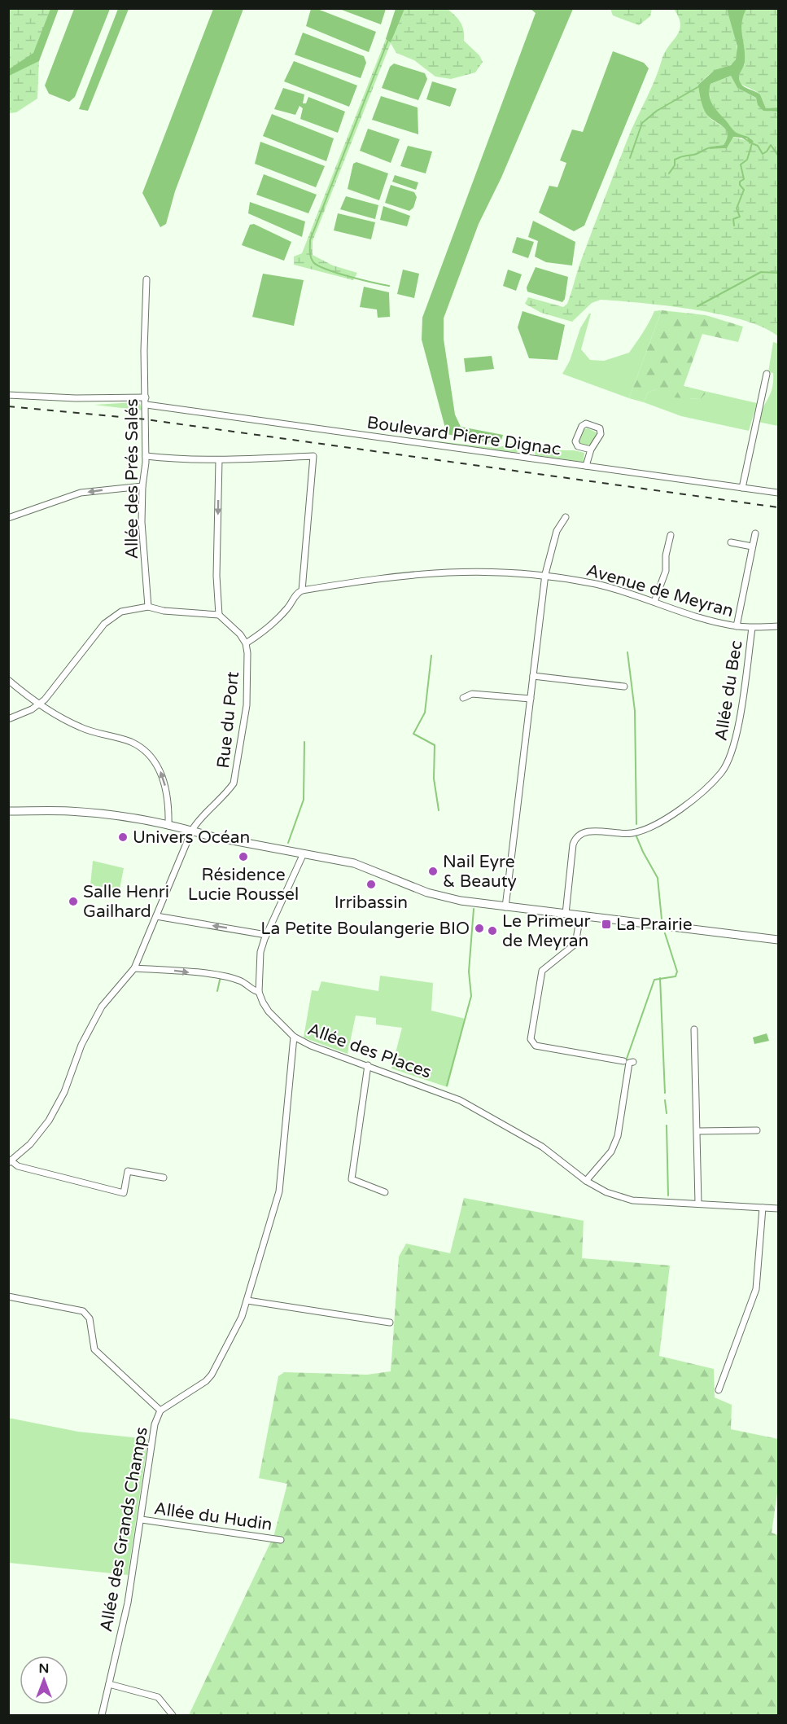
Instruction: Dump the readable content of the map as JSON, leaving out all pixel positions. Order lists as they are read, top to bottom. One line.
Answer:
{"streets":{"street":["Boulevard Pierre Dignac","Allée des Prés Salés","Avenue de Meyran","Allée du Bec","Rue du Port","Allée des Places","Allée du Hudin","Allée des Grands Champs"]},"crossings":[["Boulevard Pierre Dignac","Allée des Prés Salés"],["Avenue de Meyran","Allée du Bec"],["Allée des Places","Allée des Grands Champs"],["Allée du Hudin","Allée des Grands Champs"]],"places":{"other":["Univers Océan","Résidence Lucie Roussel","Nail Eyre & Beauty","Irribassin","Salle Henri Gailhard","La Petite Boulangerie BIO","Le Primeur de Meyran"],"transit":["La Prairie"]},"north":"top"}
